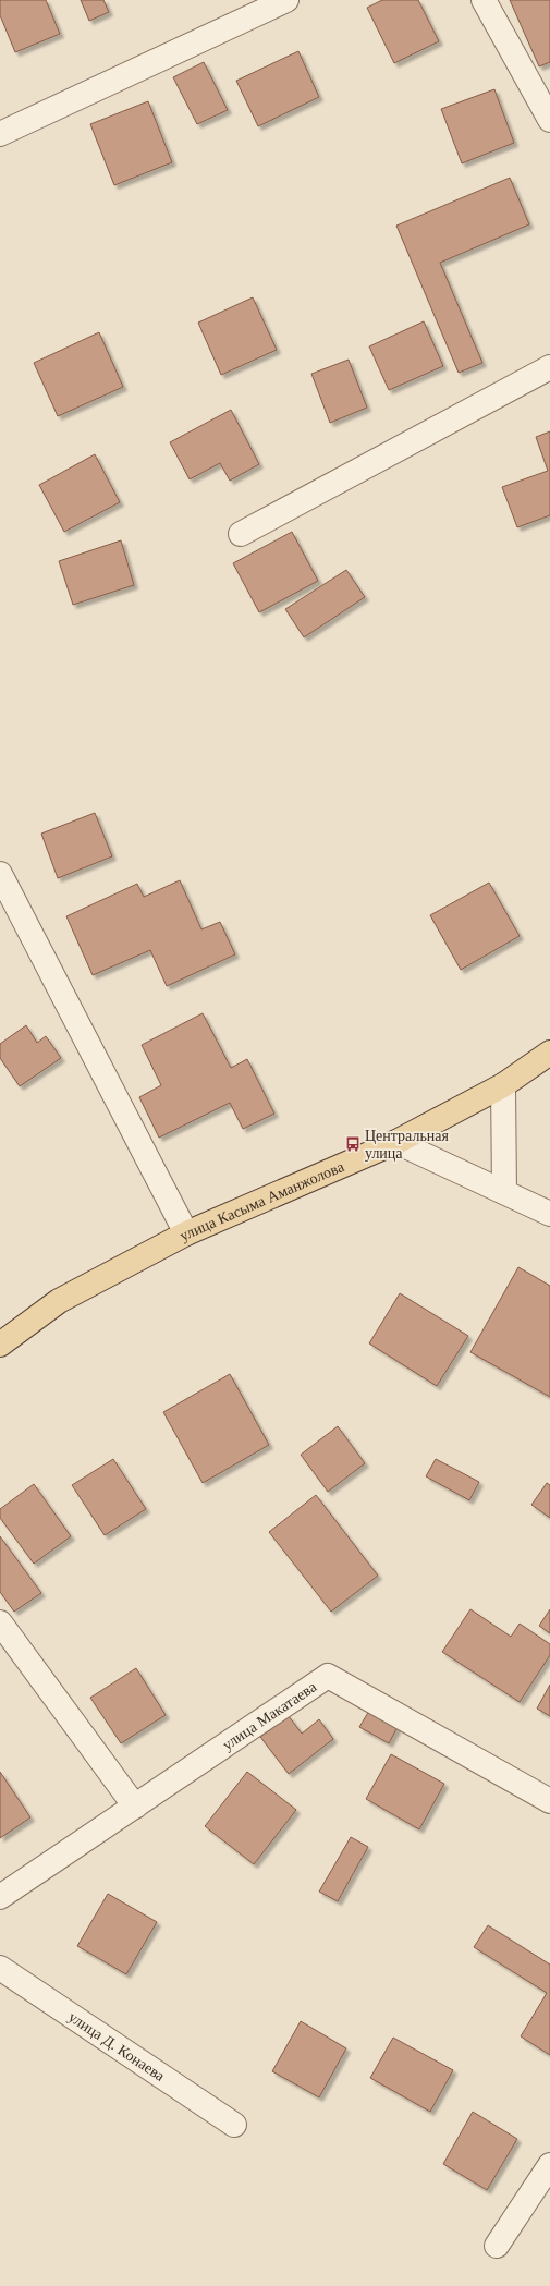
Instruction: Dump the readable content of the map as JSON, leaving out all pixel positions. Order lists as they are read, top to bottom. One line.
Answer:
{"streets":{"main road":["улица Касыма Аманжолова"],"street":["улица Макатаева","улица Д. Конаева"]},"places":{"bus stop":["Центральная улица"]}}
